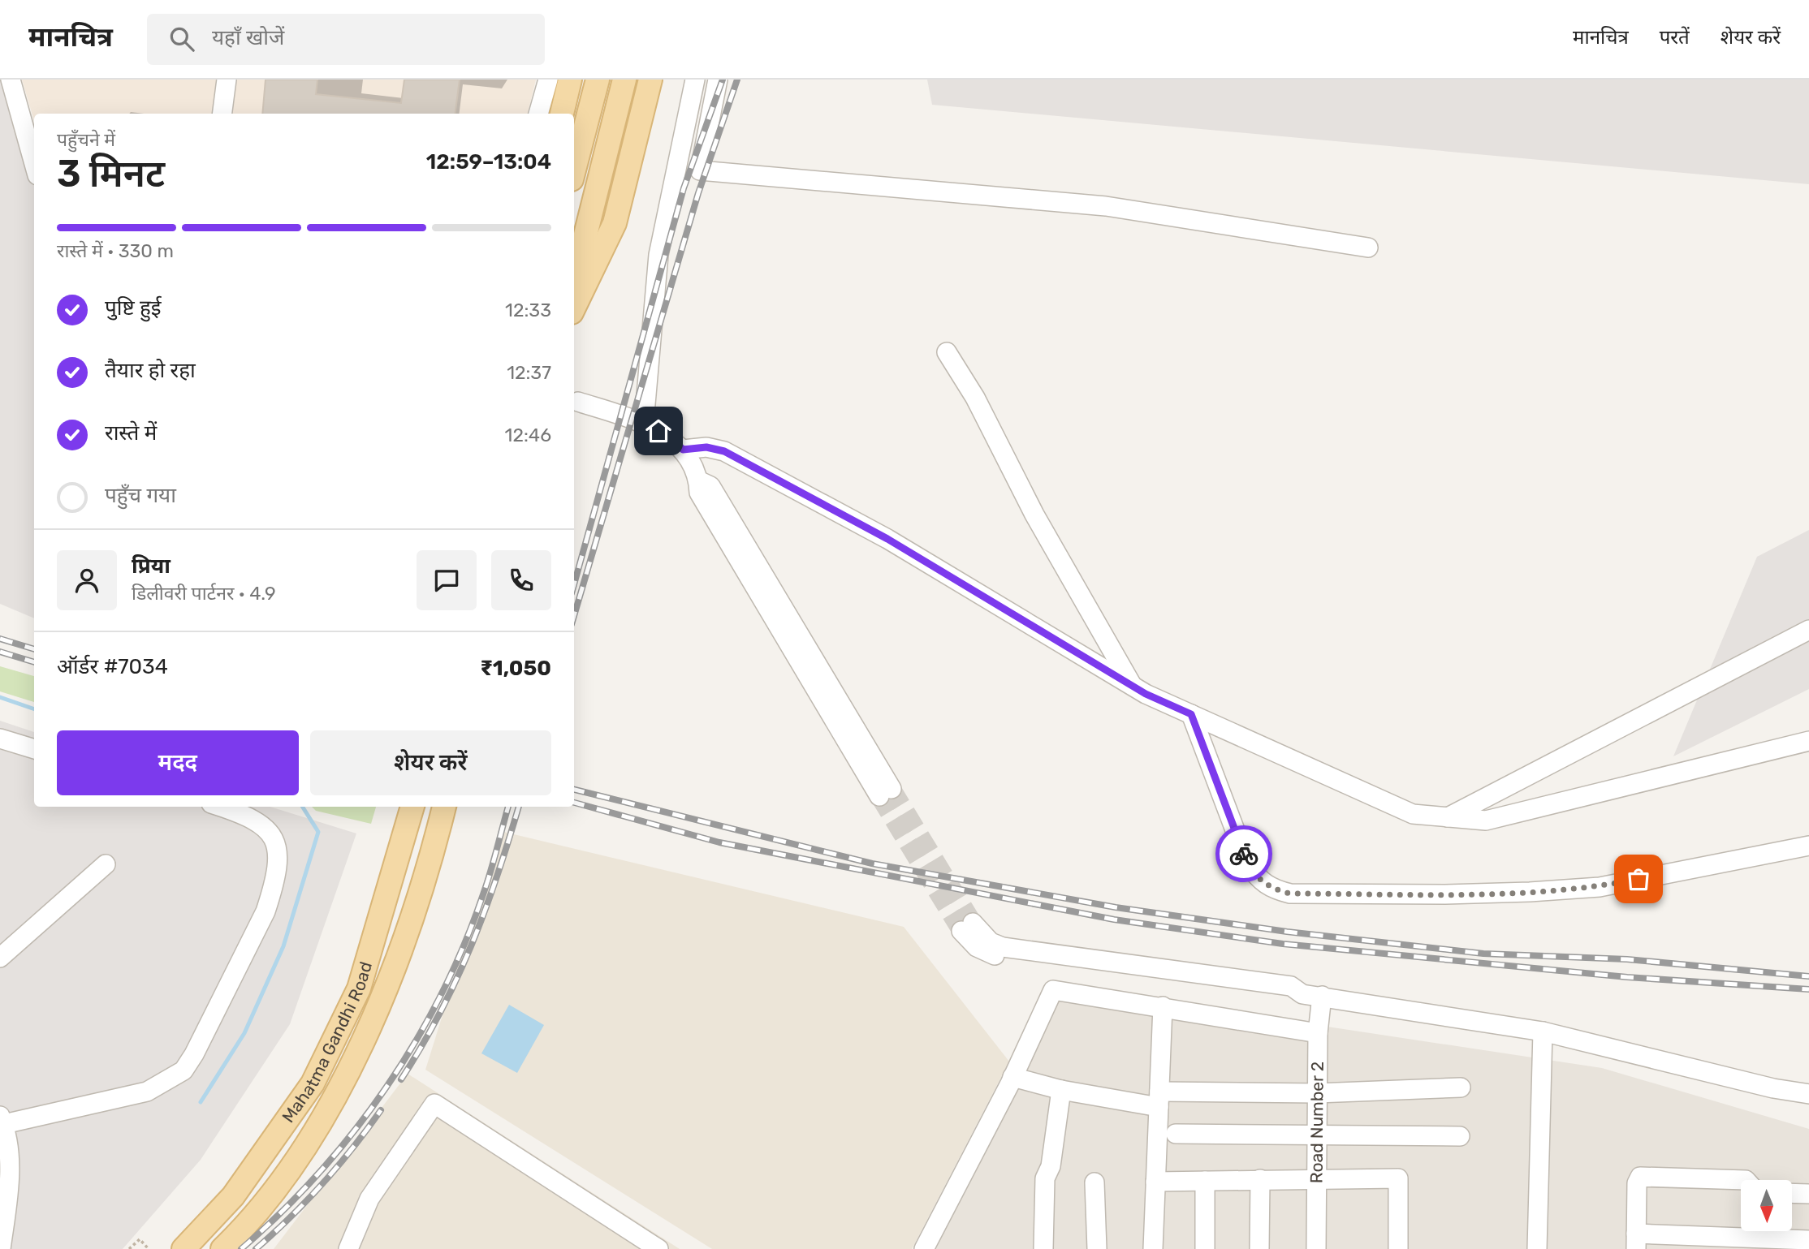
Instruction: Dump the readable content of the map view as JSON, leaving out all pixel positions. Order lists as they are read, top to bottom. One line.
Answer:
{"streets":{"main road":["Mahatma Gandhi Road"],"street":["Road Number 2"]},"north":"bottom","page":{"header":"मानचित्र","search":"यहाँ खोजें","nav":["मानचित्र","परतें","शेयर करें"],"heading":["3 मिनट","पहुँचने में","12:59–13:04"],"panel":["प्रिया","डिलीवरी पार्टनर · 4.9","ऑर्डर #7034","₹1,050"],"bar":"रास्ते में · 330 m","list":[["पुष्टि हुई","12:33"],["तैयार हो रहा","12:37"],["रास्ते में","12:46"],"पहुँच गया"],"buttons":["मदद","शेयर करें"]}}
